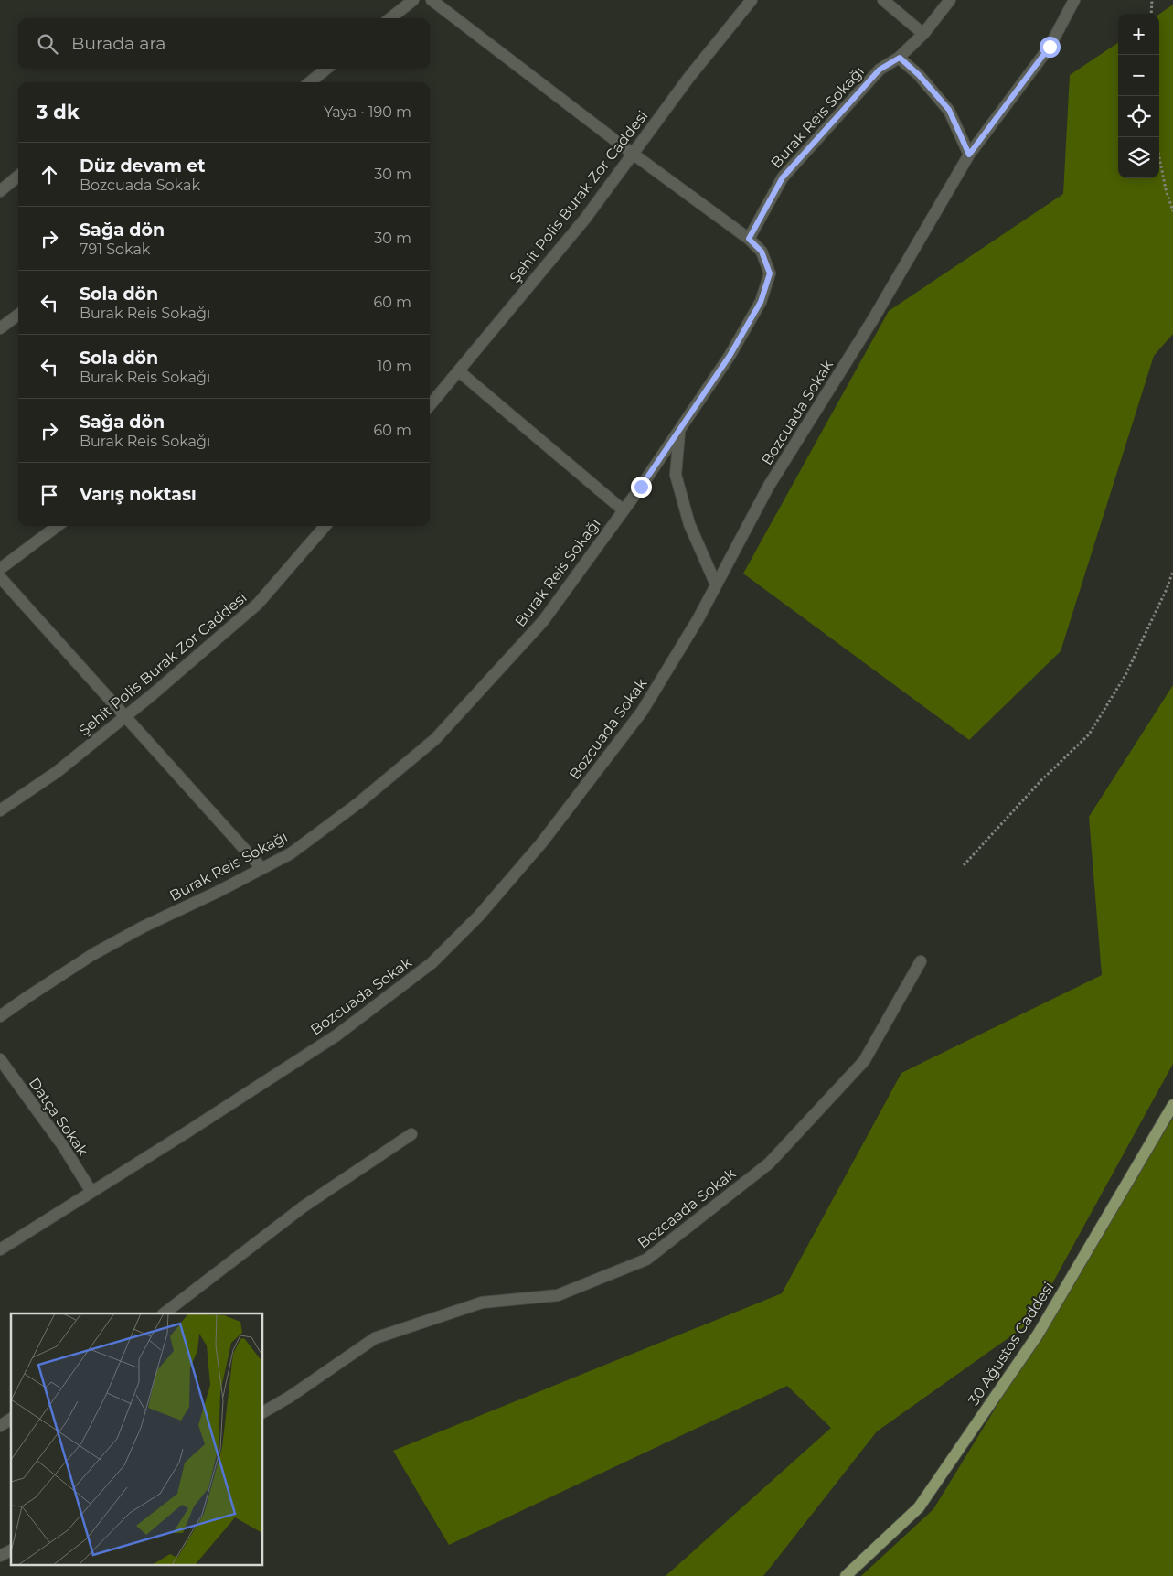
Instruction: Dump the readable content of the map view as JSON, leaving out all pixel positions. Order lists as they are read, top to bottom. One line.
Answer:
{"streets":{"main road":["30 Ağustos Caddesi"],"street":["Burak Reis Sokağı","Şehit Polis Burak Zor Caddesi","Bozcuada Sokak","Datça Sokak","Bozcaada Sokak"]},"crossings":[["Bozcuada Sokak","Datça Sokak"]],"page":{"map_buttons":["+","−"],"search":"Burada ara","heading":["3 dk","Yaya · 190 m"],"list":[["Düz devam et","Bozcuada Sokak","30 m"],["Sağa dön","791 Sokak","30 m"],["Sola dön","Burak Reis Sokağı","60 m"],["Sola dön","Burak Reis Sokağı","10 m"],["Sağa dön","Burak Reis Sokağı","60 m"],"Varış noktası"]}}
